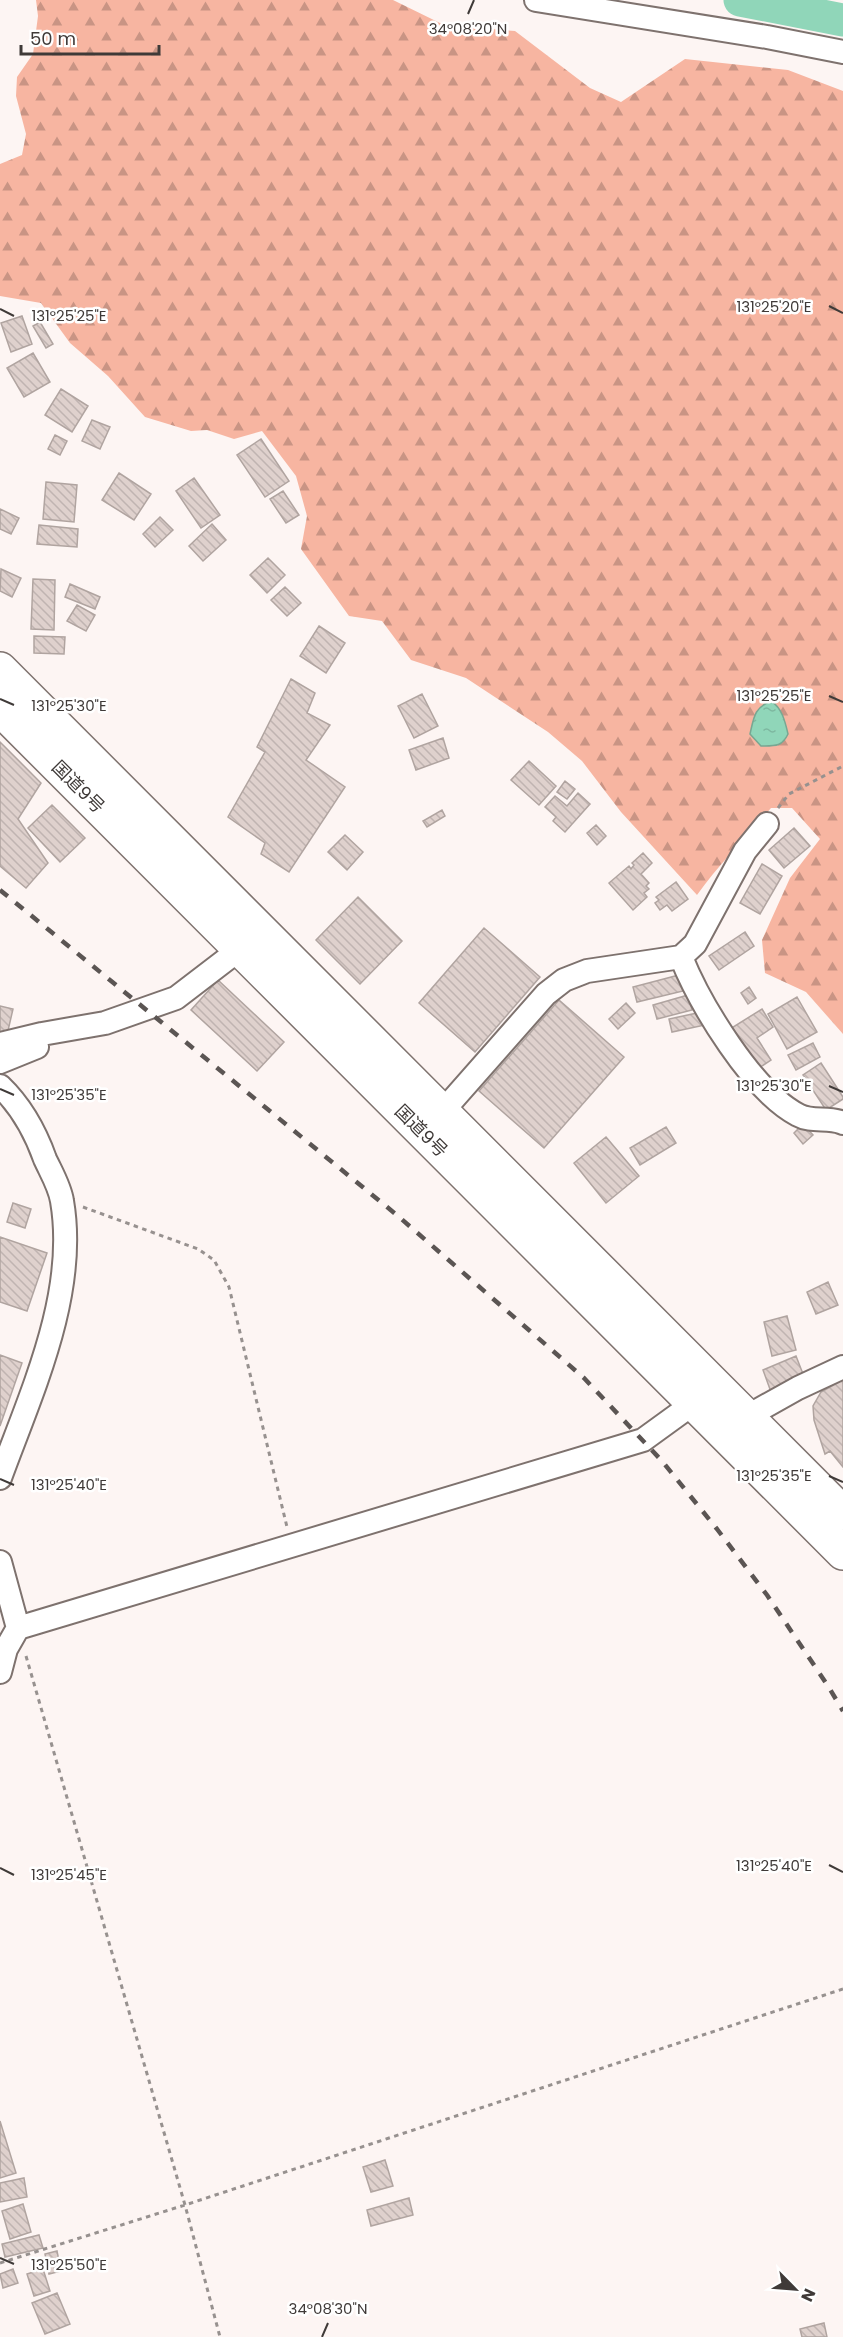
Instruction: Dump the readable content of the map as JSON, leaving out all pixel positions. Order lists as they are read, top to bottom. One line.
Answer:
{"streets":{"highway":["国道9号"]},"scale_bar":"50 m","north":"bottom right","coordinates":["34°08'20\"N","131°25'20\"E","131°25'25\"E","131°25'30\"E","131°25'35\"E","131°25'40\"E","131°25'45\"E","131°25'50\"E","34°08'30\"N"]}
